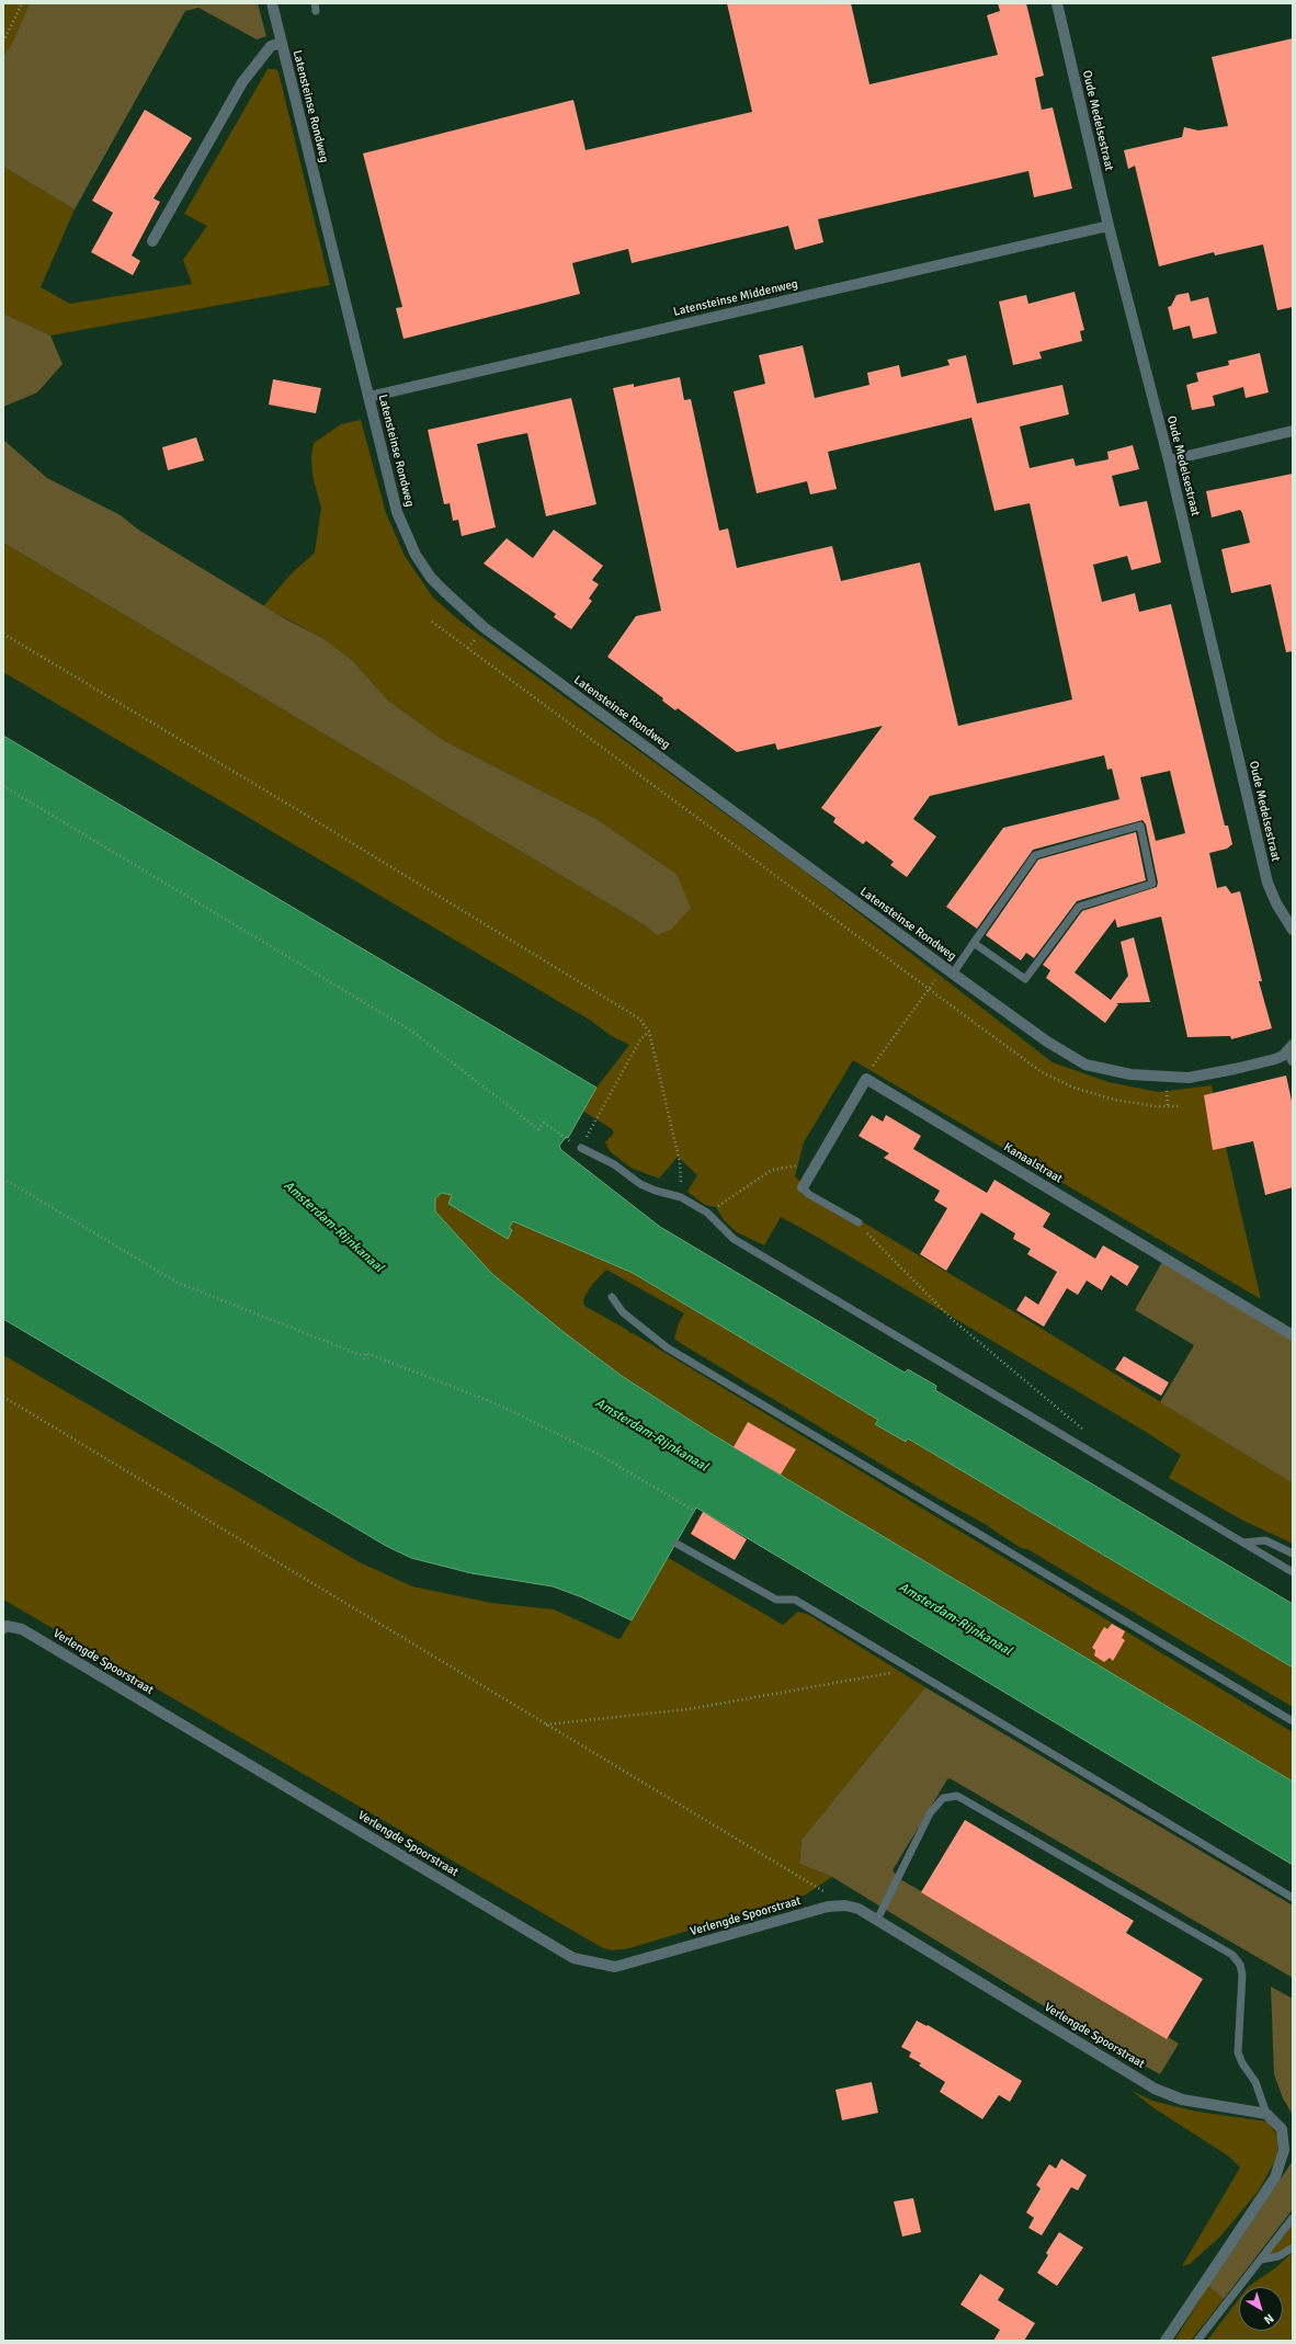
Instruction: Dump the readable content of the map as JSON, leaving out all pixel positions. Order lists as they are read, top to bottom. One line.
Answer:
{"streets":{"street":["Latensteinse Rondweg","Oude Medelsestraat","Latensteinse Middenweg","Kanaalstraat","Verlengde Spoorstraat"]},"crossings":[["Latensteinse Rondweg","Latensteinse Middenweg"],["Oude Medelsestraat","Latensteinse Middenweg"]],"water":["Amsterdam-Rijnkanaal"],"north":"bottom right"}
